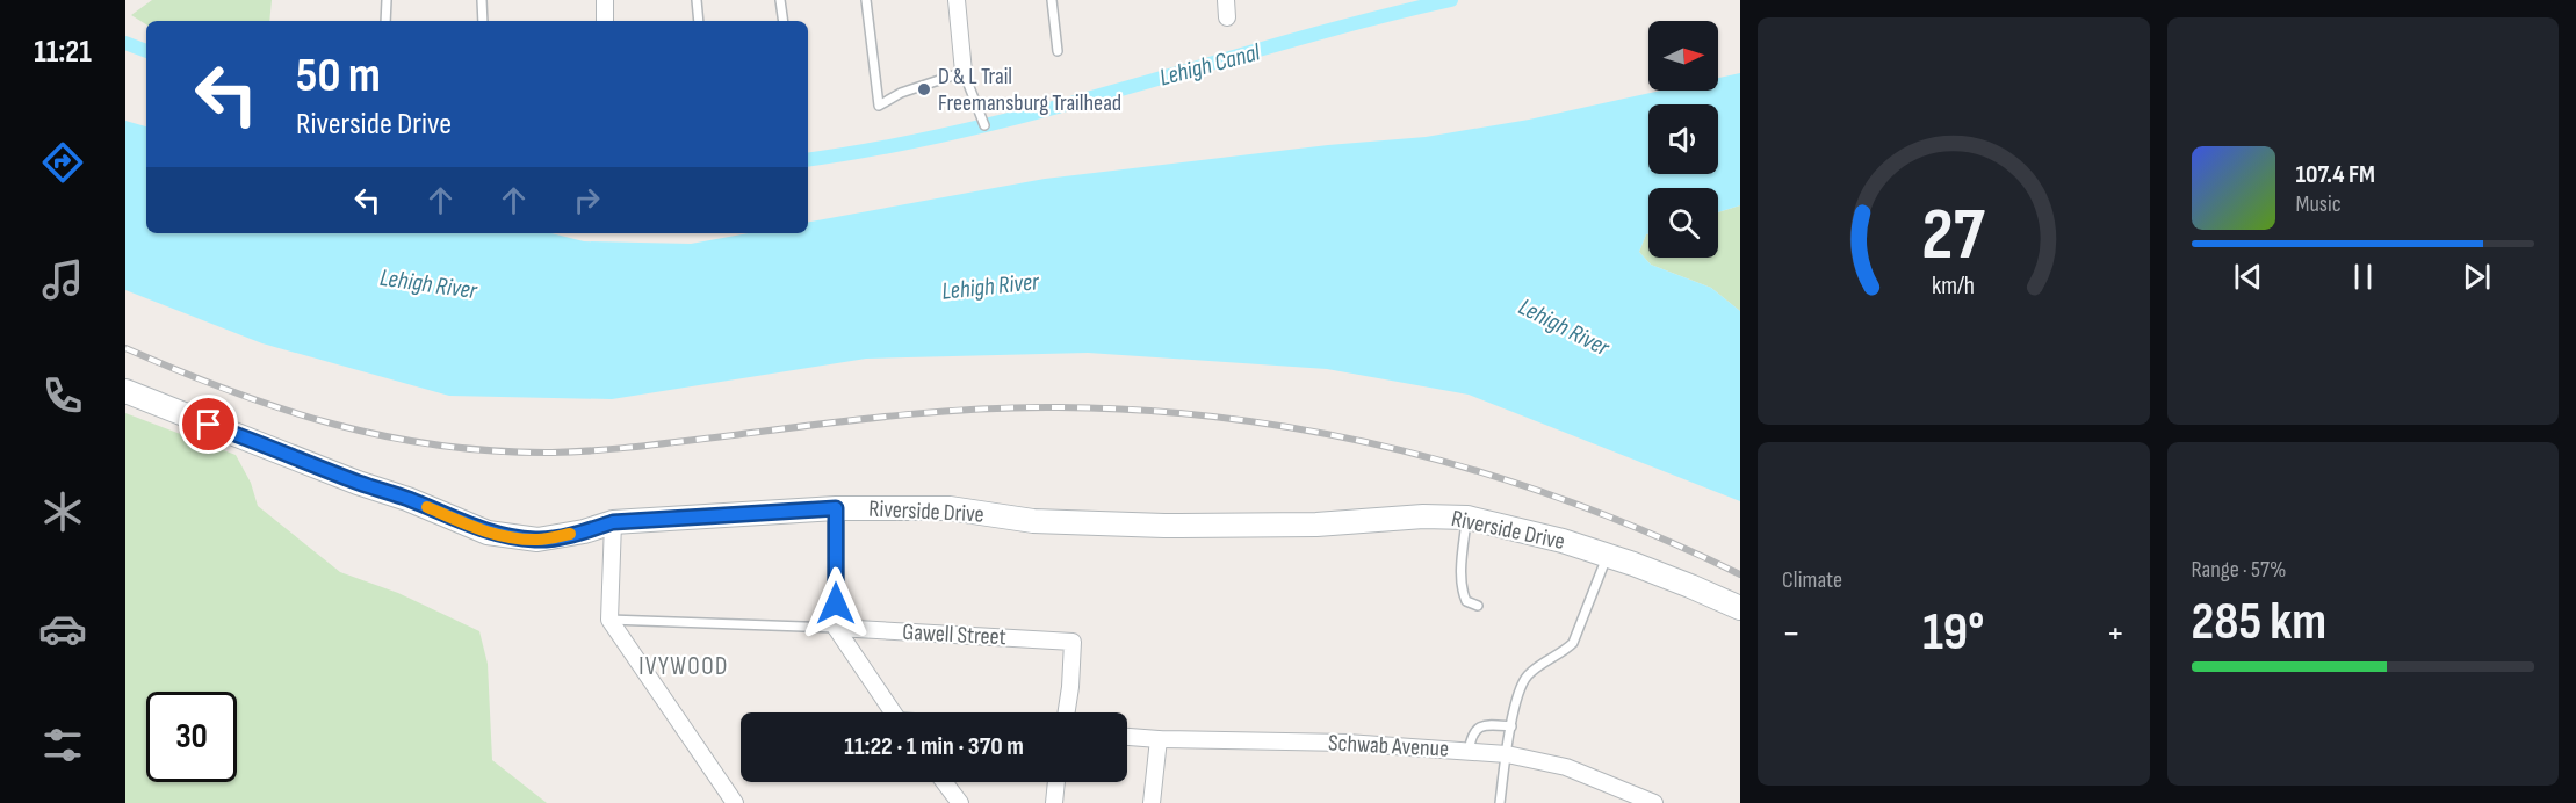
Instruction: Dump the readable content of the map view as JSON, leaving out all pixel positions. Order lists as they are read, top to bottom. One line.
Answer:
{"streets":{"street":["Riverside Drive","Gawell Street","Schwab Avenue"]},"districts":["IVYWOOD"],"water":["Lehigh Canal","Lehigh River"],"places":["D & L Trail Freemansburg Trailhead"],"north":"right","page":{"tabs":"11:21","turn":["50 m","Riverside Drive"],"song":["107.4 FM","Music"],"tile":["Climate",["Range · 57%","285 km"]],"heat":["−","19°","+"],"limit":"30","trip":"11:22 · 1 min · 370 m","gauge":["27","km/h"]}}
